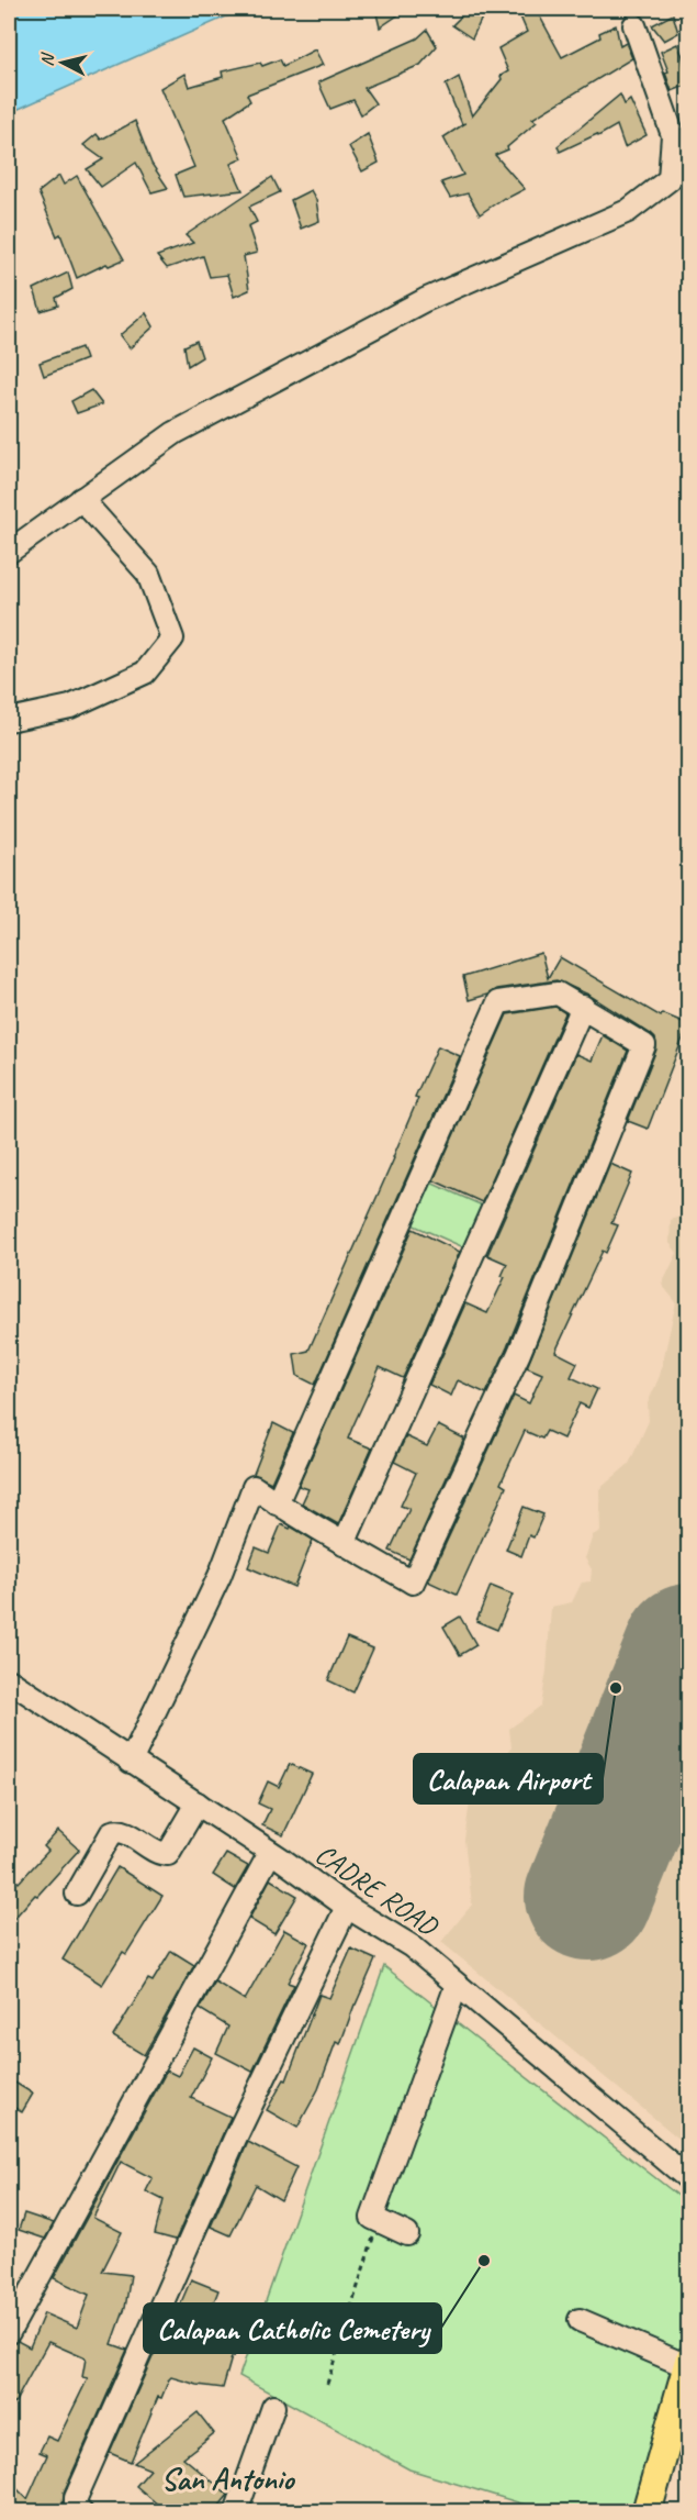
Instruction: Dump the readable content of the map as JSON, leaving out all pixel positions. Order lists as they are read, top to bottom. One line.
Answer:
{"streets":{"street":["CADRE ROAD"]},"districts":["San Antonio"],"places":["Calapan Airport","Calapan Catholic Cemetery"],"north":"left"}
